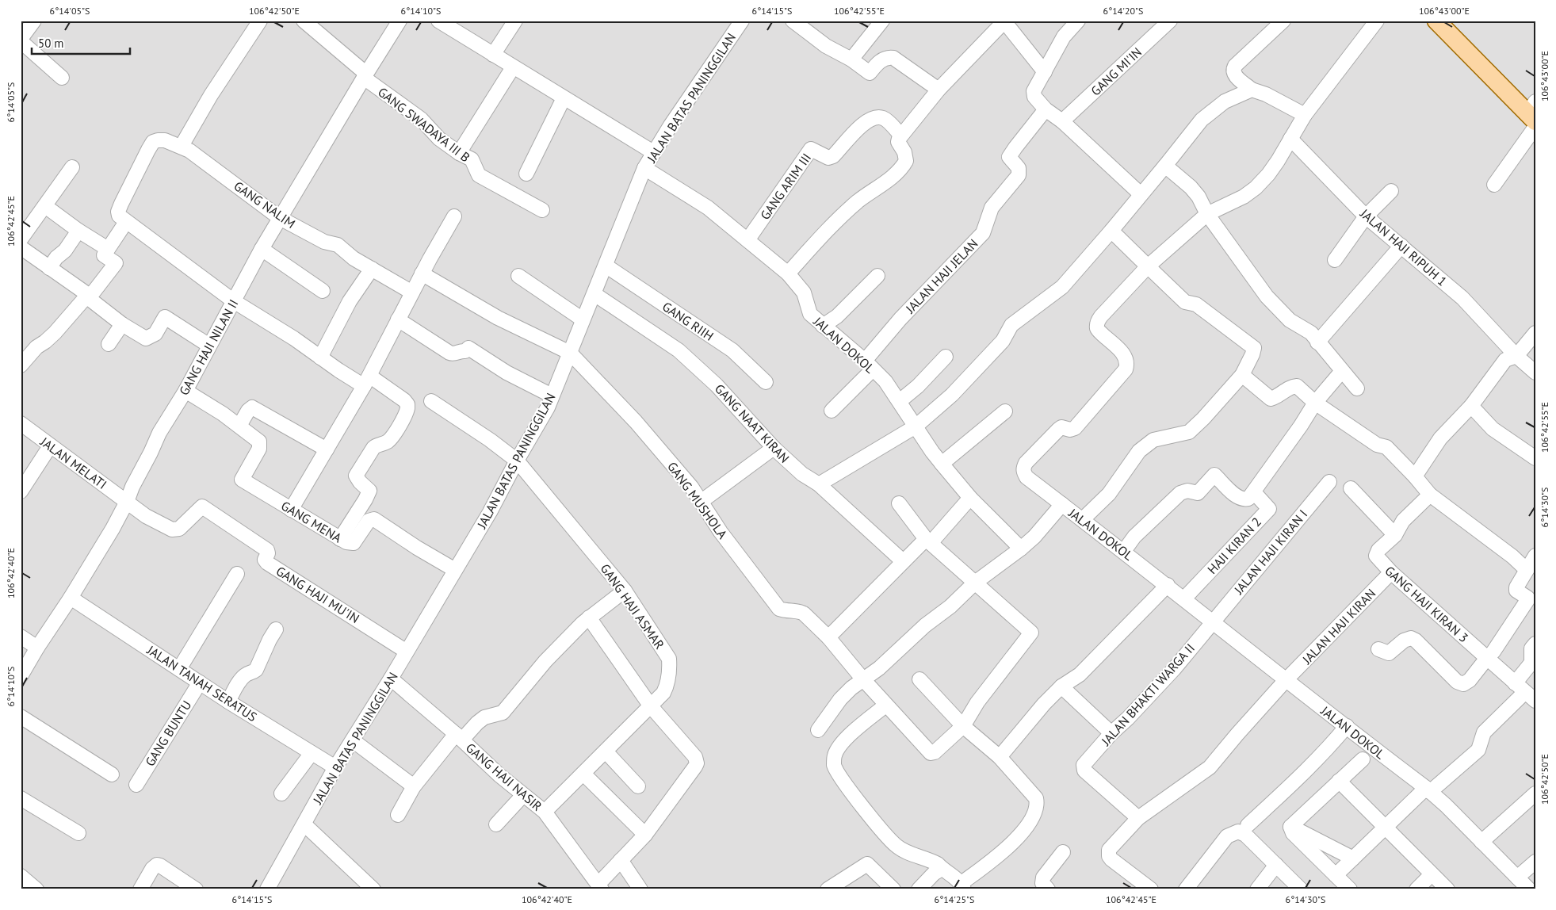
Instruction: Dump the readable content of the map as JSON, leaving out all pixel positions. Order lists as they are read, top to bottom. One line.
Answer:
{"streets":{"street":["GANG MI'IN","JALAN BATAS PANINGGILAN","GANG SWADAYA III B","GANG ARIM III","GANG NALIM","JALAN HAJI RIPUH 1","JALAN HAJI JELAN","GANG RIIH","JALAN DOKOL","GANG HAJI NILAN II","GANG NAAT KIRAN","JALAN MELATI","GANG MUSHOLA","GANG MENA","HAJI KIRAN 2","JALAN HAJI KIRAN I","GANG HAJI MU'IN","GANG HAJI KIRAN 3","GANG HAJI ASMAR","JALAN HAJI KIRAN","JALAN TANAH SERATUS","JALAN BHAKTI WARGA II","GANG BUNTU","GANG HAJI NASIR"]},"crossings":[["JALAN BATAS PANINGGILAN","GANG RIIH"],["JALAN BATAS PANINGGILAN","JALAN DOKOL"],["JALAN BATAS PANINGGILAN","GANG NAAT KIRAN"],["JALAN BATAS PANINGGILAN","GANG MUSHOLA"],["JALAN BATAS PANINGGILAN","GANG MENA"],["JALAN BATAS PANINGGILAN","GANG HAJI MU'IN"],["JALAN BATAS PANINGGILAN","GANG HAJI ASMAR"],["JALAN BATAS PANINGGILAN","JALAN TANAH SERATUS"],["JALAN BATAS PANINGGILAN","GANG HAJI NASIR"],["GANG SWADAYA III B","GANG HAJI NILAN II"],["GANG ARIM III","JALAN DOKOL"],["GANG NALIM","GANG HAJI NILAN II"],["JALAN HAJI JELAN","JALAN DOKOL"],["JALAN DOKOL","HAJI KIRAN 2"],["JALAN DOKOL","JALAN HAJI KIRAN I"],["JALAN DOKOL","JALAN HAJI KIRAN"],["JALAN DOKOL","JALAN BHAKTI WARGA II"],["GANG HAJI NILAN II","JALAN MELATI"],["GANG HAJI NILAN II","JALAN TANAH SERATUS"],["JALAN MELATI","GANG HAJI MU'IN"],["JALAN HAJI KIRAN I","JALAN BHAKTI WARGA II"],["GANG HAJI KIRAN 3","JALAN HAJI KIRAN"],["GANG HAJI ASMAR","GANG HAJI NASIR"],["JALAN HAJI KIRAN","JALAN BHAKTI WARGA II"],["JALAN TANAH SERATUS","GANG BUNTU"]],"scale_bar":"50 m","coordinates":["6°14'05\"S","106°42'50\"E","6°14'10\"S","6°14'15\"S","106°42'55\"E","6°14'20\"S","106°43'00\"E","106°42'45\"E","6°14'30\"S","106°42'40\"E","6°14'25\"S"]}
